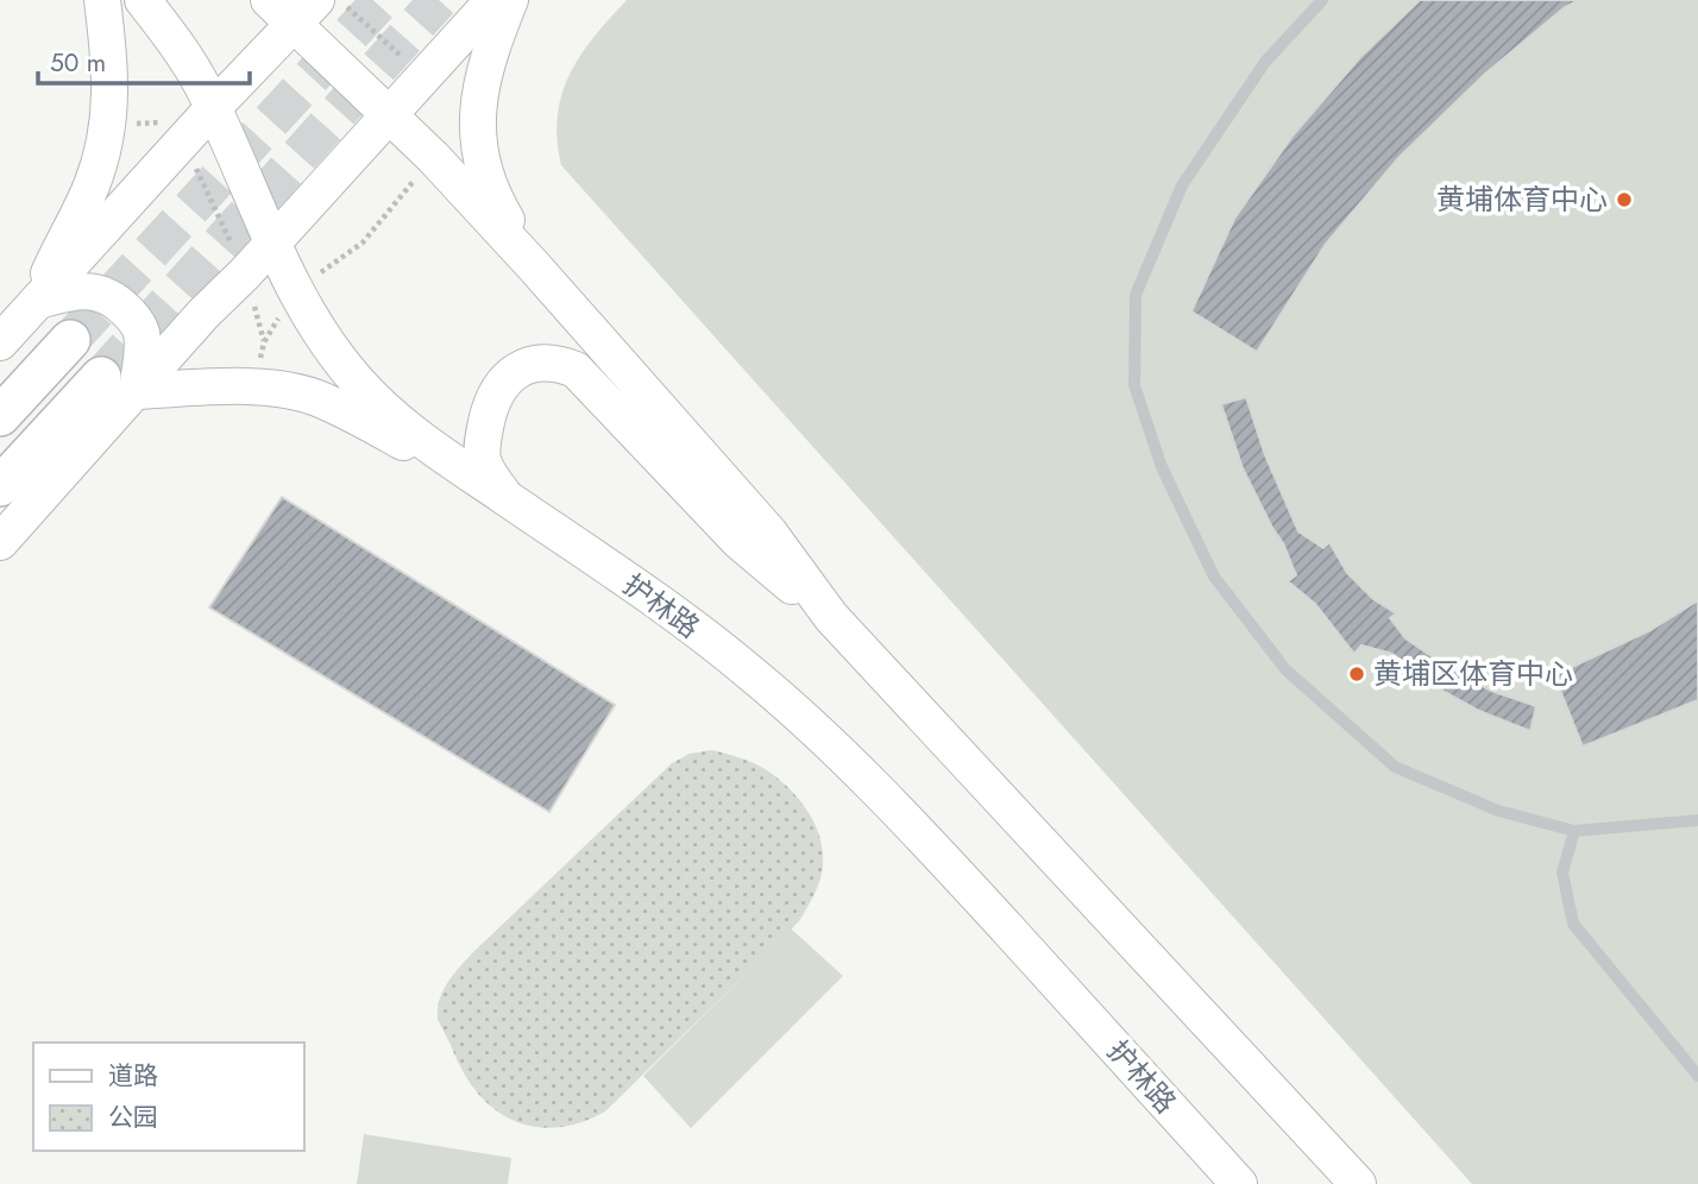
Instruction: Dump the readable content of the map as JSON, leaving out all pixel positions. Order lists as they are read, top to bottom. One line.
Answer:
{"streets":{"main road":["护林路"]},"places":["黄埔体育中心","黄埔区体育中心"],"legend":["道路","公园"],"scale_bar":"50 m"}
